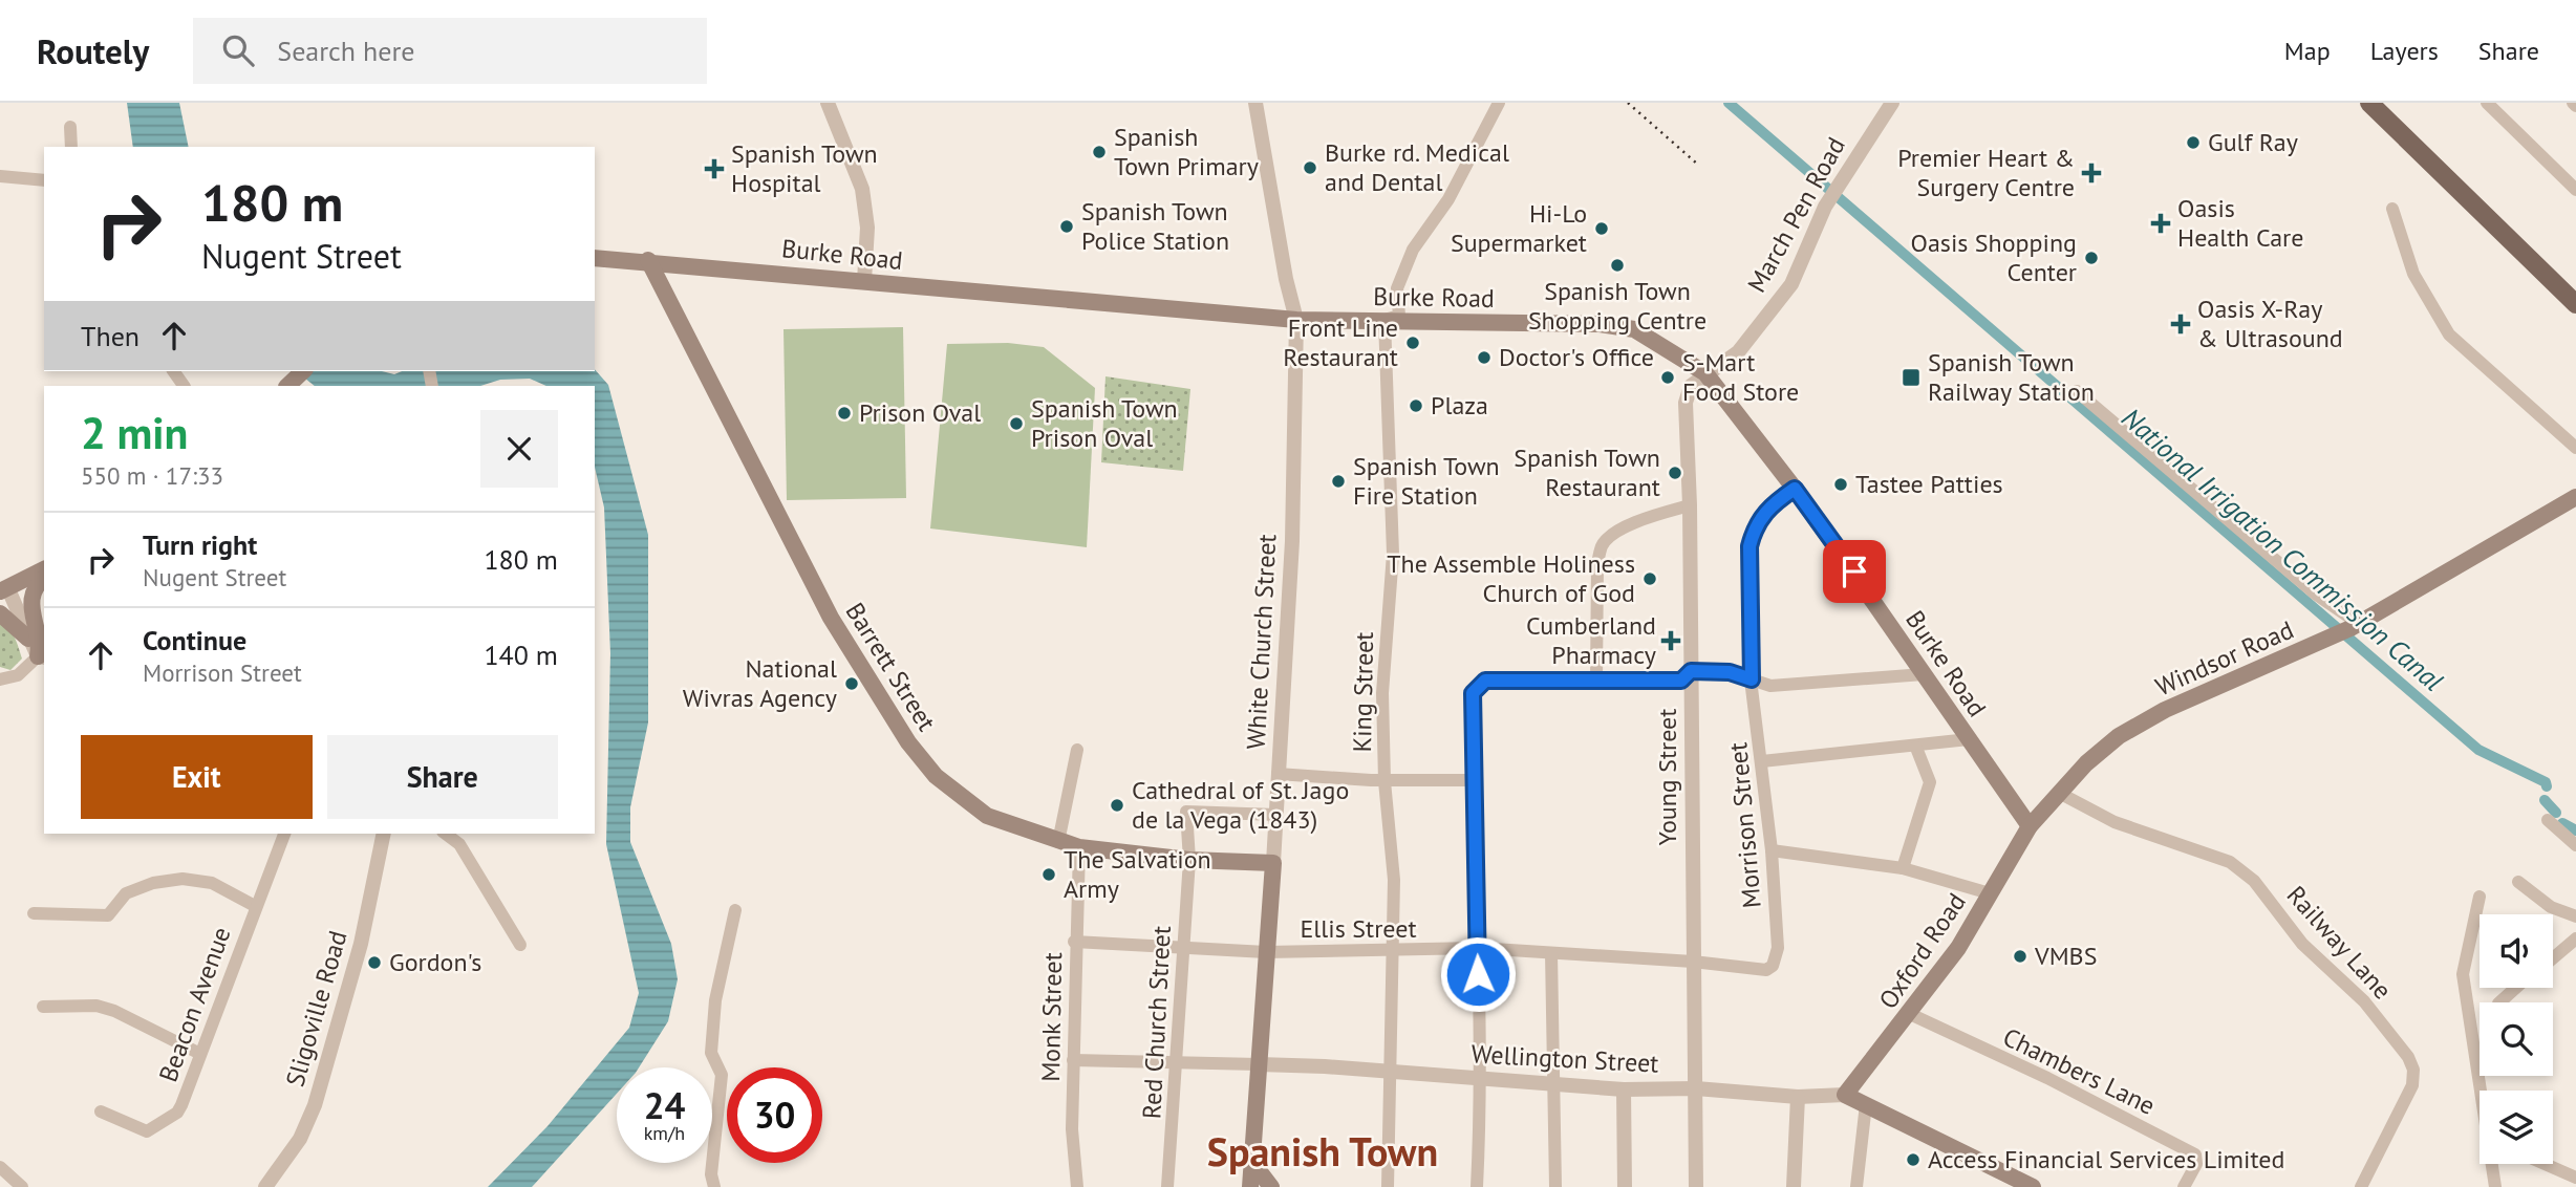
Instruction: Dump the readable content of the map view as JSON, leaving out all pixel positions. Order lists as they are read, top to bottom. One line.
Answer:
{"streets":{"main road":["Burke Road","White Church Street","Windsor Road","Barrett Street","Oxford Road","Wellington Street"],"street":["March Pen Road","King Street","Young Street","Morrison Street","Ellis Street","Railway Lane","Beacon Avenue","Sligoville Road","Monk Street","Red Church Street","Chambers Lane"]},"crossings":[["March Pen Road","Burke Road"],["March Pen Road","Young Street"],["Burke Road","White Church Street"],["Burke Road","Windsor Road"],["Burke Road","Barrett Street"],["Burke Road","King Street"],["Burke Road","Young Street"],["Burke Road","Morrison Street"],["Burke Road","Oxford Road"],["White Church Street","Barrett Street"],["White Church Street","Ellis Street"],["White Church Street","Red Church Street"],["White Church Street","Wellington Street"],["Windsor Road","Railway Lane"],["Windsor Road","Oxford Road"],["Barrett Street","Monk Street"],["Barrett Street","Red Church Street"],["King Street","Ellis Street"],["King Street","Wellington Street"],["Young Street","Ellis Street"],["Young Street","Wellington Street"],["Morrison Street","Ellis Street"],["Ellis Street","Monk Street"],["Ellis Street","Red Church Street"],["Oxford Road","Wellington Street"],["Oxford Road","Chambers Lane"],["Monk Street","Wellington Street"],["Red Church Street","Wellington Street"]],"districts":["Spanish Town"],"water":["National Irrigation Commission Canal"],"places":{"other":["Gulf Ray","Spanish Town Primary","Burke rd. Medical and Dental","Spanish Town Police Station","Hi-Lo Supermarket","Oasis Shopping Center","Spanish Town Shopping Centre","Front Line Restaurant","Doctor's Office","S-Mart Food Store","Plaza","Prison Oval","Spanish Town Prison Oval","Spanish Town Restaurant","Spanish Town Fire Station","Tastee Patties","The Assemble Holiness Church of God","National Wivras Agency","Cathedral of St. Jago de la Vega (1843)","The Salvation Army","VMBS","Gordon's","Access Financial Services Limited"],"health":["Spanish Town Hospital","Premier Heart & Surgery Centre","Oasis Health Care","Oasis X-Ray & Ultrasound","Cumberland Pharmacy"],"transit":["Spanish Town Railway Station"]},"page":{"header":"Routely","search":"Search here","nav":["Map","Layers","Share"],"turn":["180 m","Nugent Street"],"then":"Then","heading":["2 min","550 m · 17:33"],"list":[{"name":"Turn right","note":"Nugent Street","value":"180 m"},{"name":"Continue","note":"Morrison Street","value":"140 m"}],"buttons":["Exit","Share"],"speed":"24 km/h","limit":"30"}}
